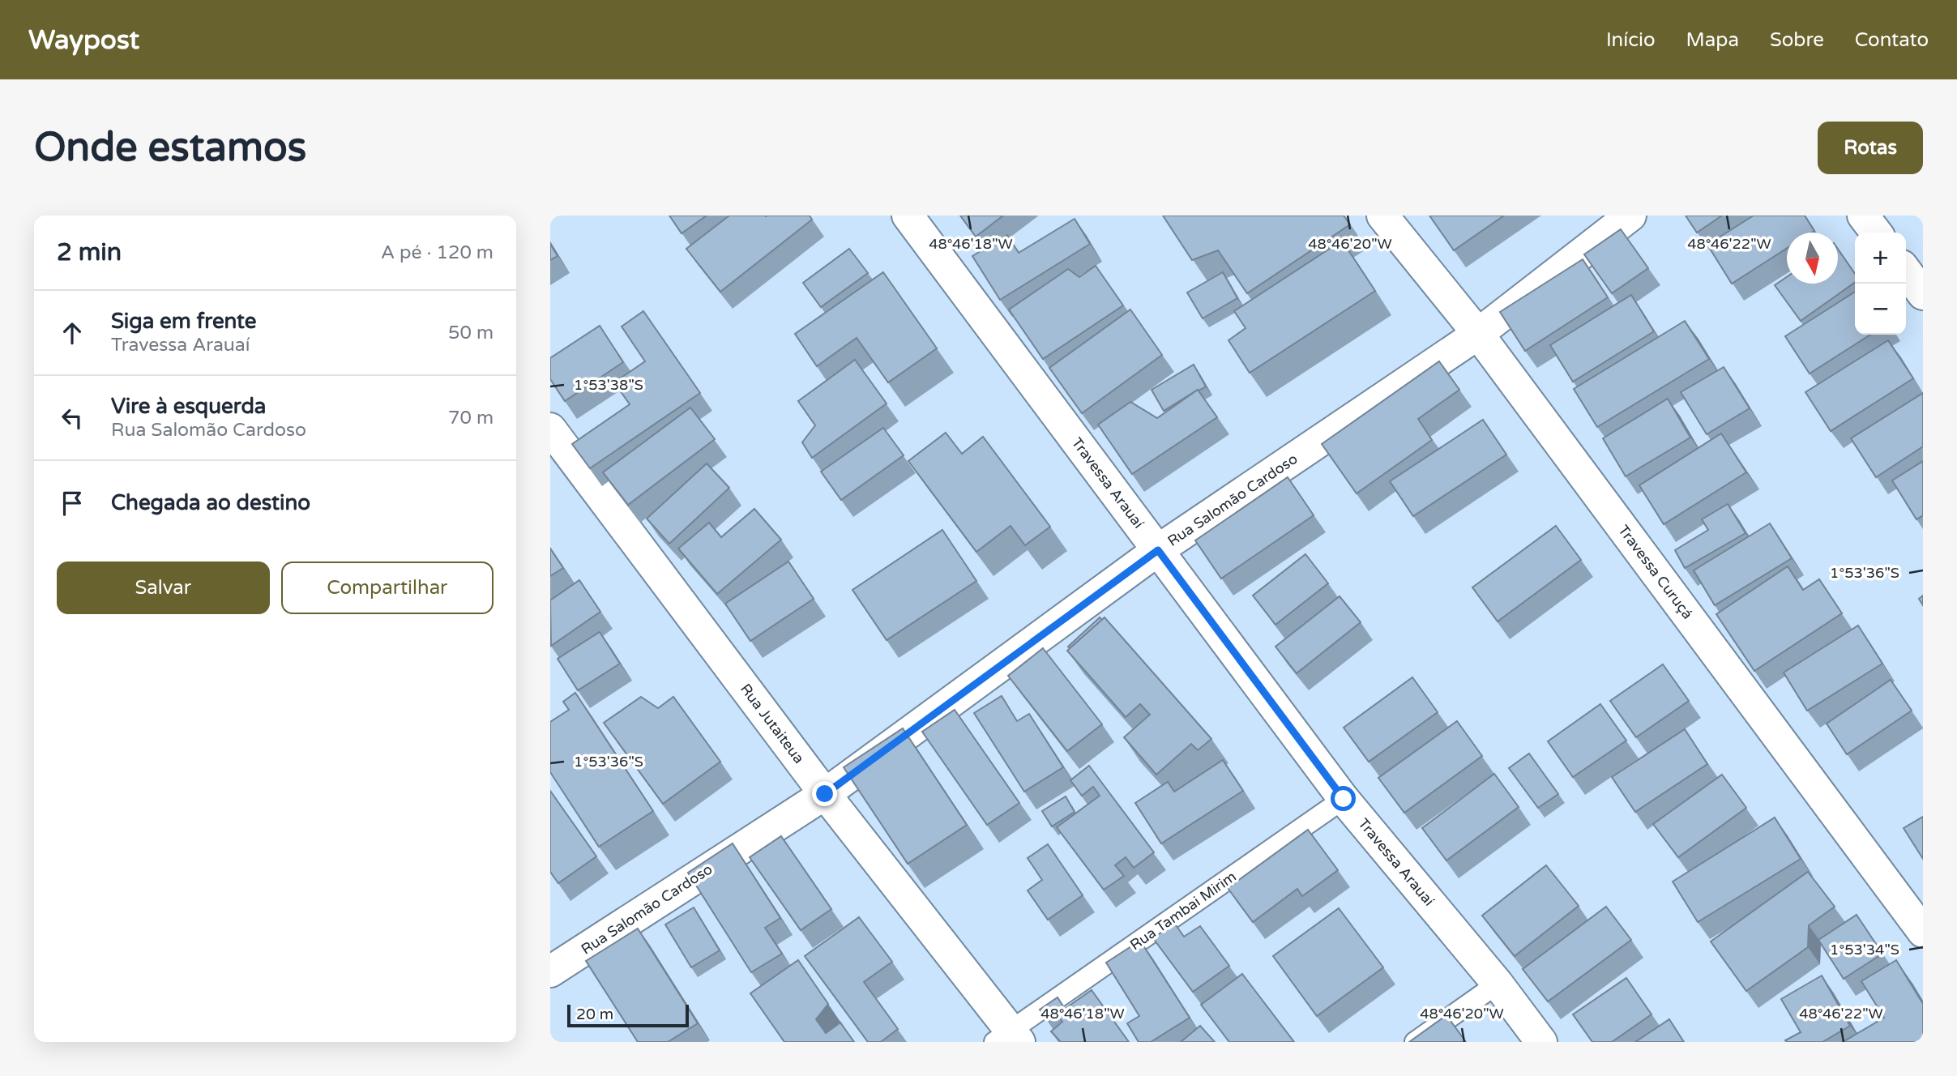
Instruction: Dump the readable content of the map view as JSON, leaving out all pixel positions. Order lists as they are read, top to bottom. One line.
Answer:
{"streets":{"street":["Travessa Arauaí","Rua Salomão Cardoso","Travessa Curuçá","Rua Jutaiteua"],"lane":["Rua Tambai Mirim"]},"crossings":[["Travessa Arauaí","Rua Salomão Cardoso"],["Travessa Arauaí","Rua Tambai Mirim"],["Rua Salomão Cardoso","Travessa Curuçá"],["Rua Salomão Cardoso","Rua Jutaiteua"],["Rua Jutaiteua","Rua Tambai Mirim"]],"scale_bar":"20 m","north":"bottom","page":{"header":"Waypost","nav":["Início","Mapa","Sobre","Contato"],"buttons":["Rotas",["Salvar","Compartilhar"]],"title":"Onde estamos","heading":["2 min","A pé · 120 m"],"map_buttons":["+","−"],"list":[["Siga em frente","Travessa Arauaí","50 m"],["Vire à esquerda","Rua Salomão Cardoso","70 m"],"Chegada ao destino"],"scale":"20 m"},"coordinates":["48°46'18\"W","48°46'20\"W","48°46'22\"W","1°53'38\"S","1°53'36\"S","1°53'34\"S"]}
